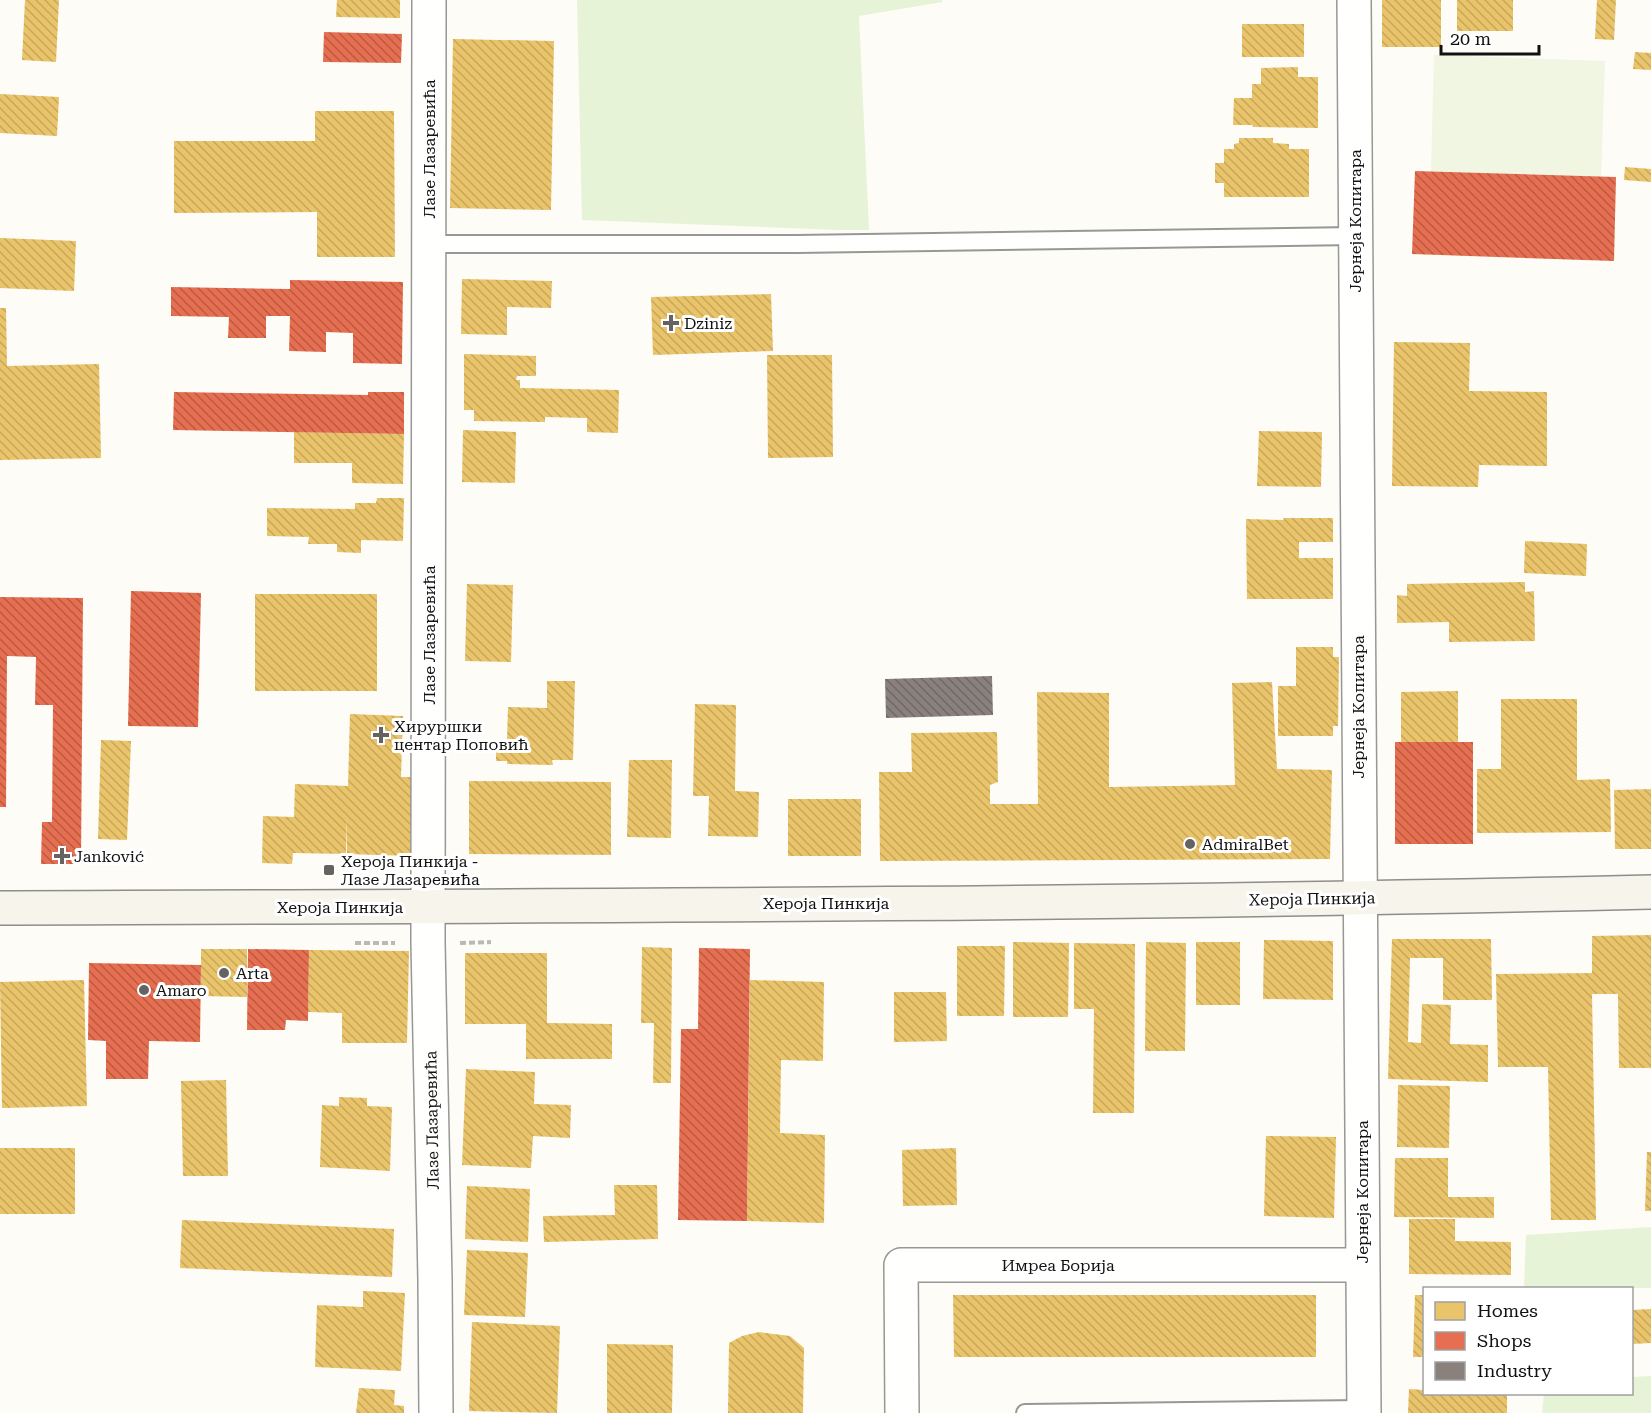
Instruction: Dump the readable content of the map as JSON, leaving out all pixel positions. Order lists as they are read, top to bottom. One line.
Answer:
{"streets":{"street":["Лазе Лазаревића","Јернеја Копитара","Хероја Пинкија","Имреа Борија"]},"crossings":[["Лазе Лазаревића","Хероја Пинкија"],["Јернеја Копитара","Хероја Пинкија"],["Јернеја Копитара","Имреа Борија"]],"places":{"health":["Dziniz","Хируршки центар Поповић","Janković"],"other":["AdmiralBet","Arta","Amaro"],"transit":["Хероја Пинкија - Лазе Лазаревића"]},"legend":["Homes","Shops","Industry"],"scale_bar":"20 m"}
